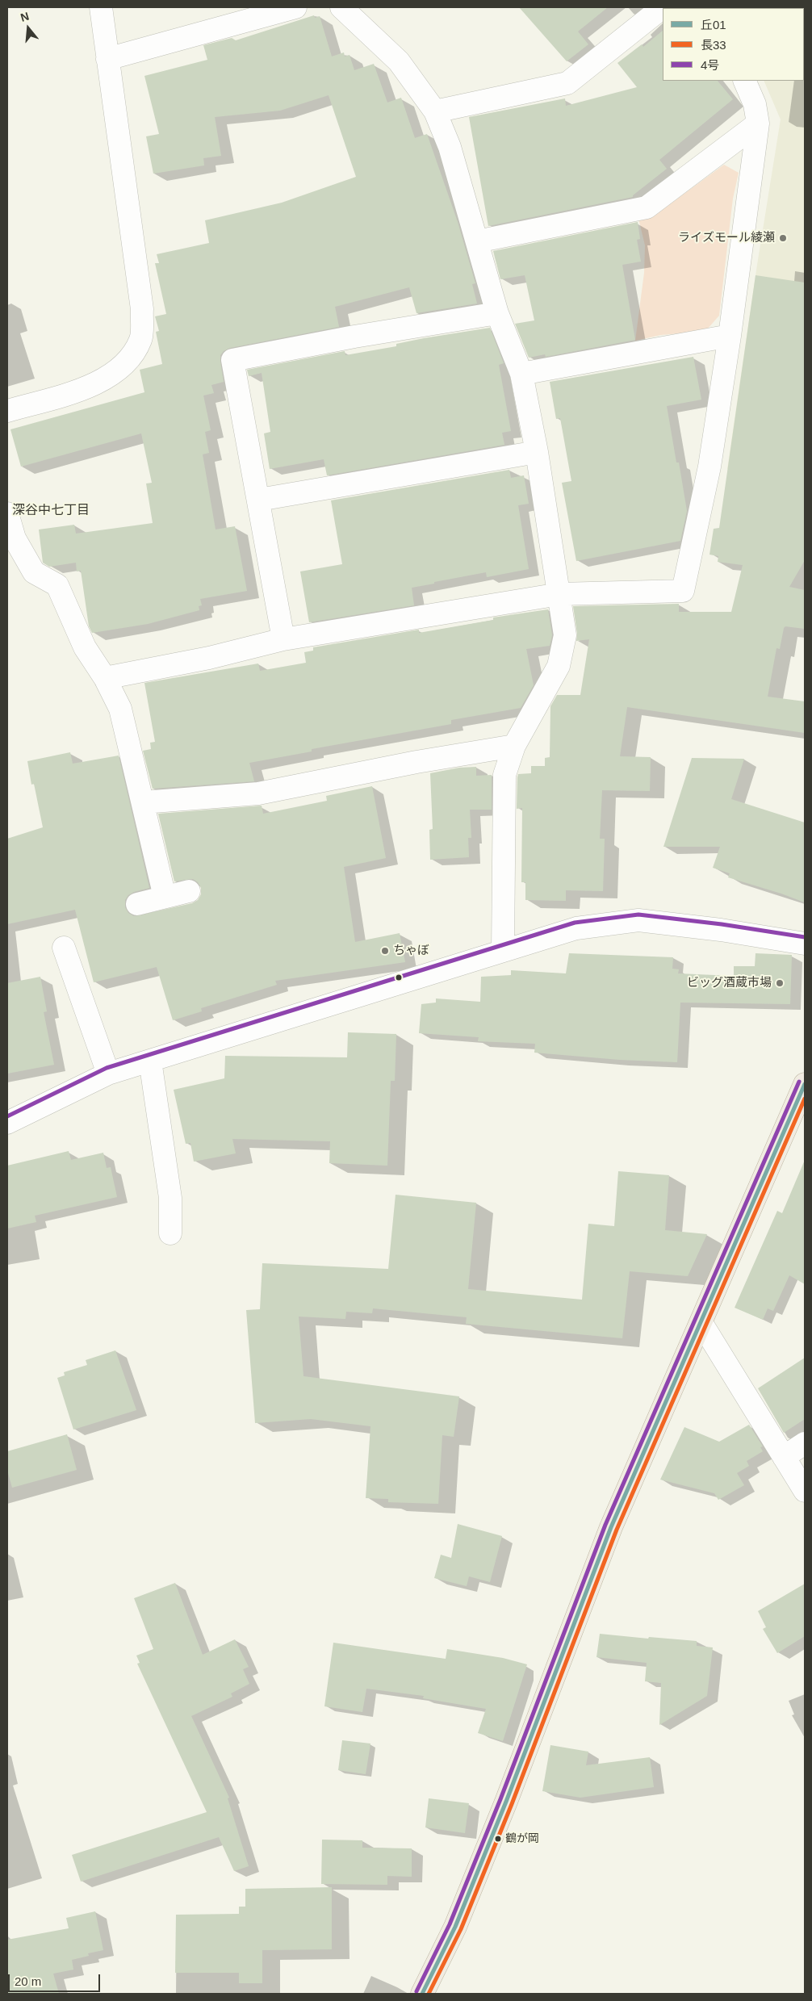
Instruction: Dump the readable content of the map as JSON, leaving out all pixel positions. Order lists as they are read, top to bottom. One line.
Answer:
{"districts":["深谷中七丁目"],"places":["ライズモール綾瀬","ちゃぼ","ビッグ酒蔵市場","鶴が岡"],"lines":["transit line 4号","transit line 丘01","transit line 長33"],"legend":["丘01","長33","4号"],"scale_bar":"20 m","north":"top"}
